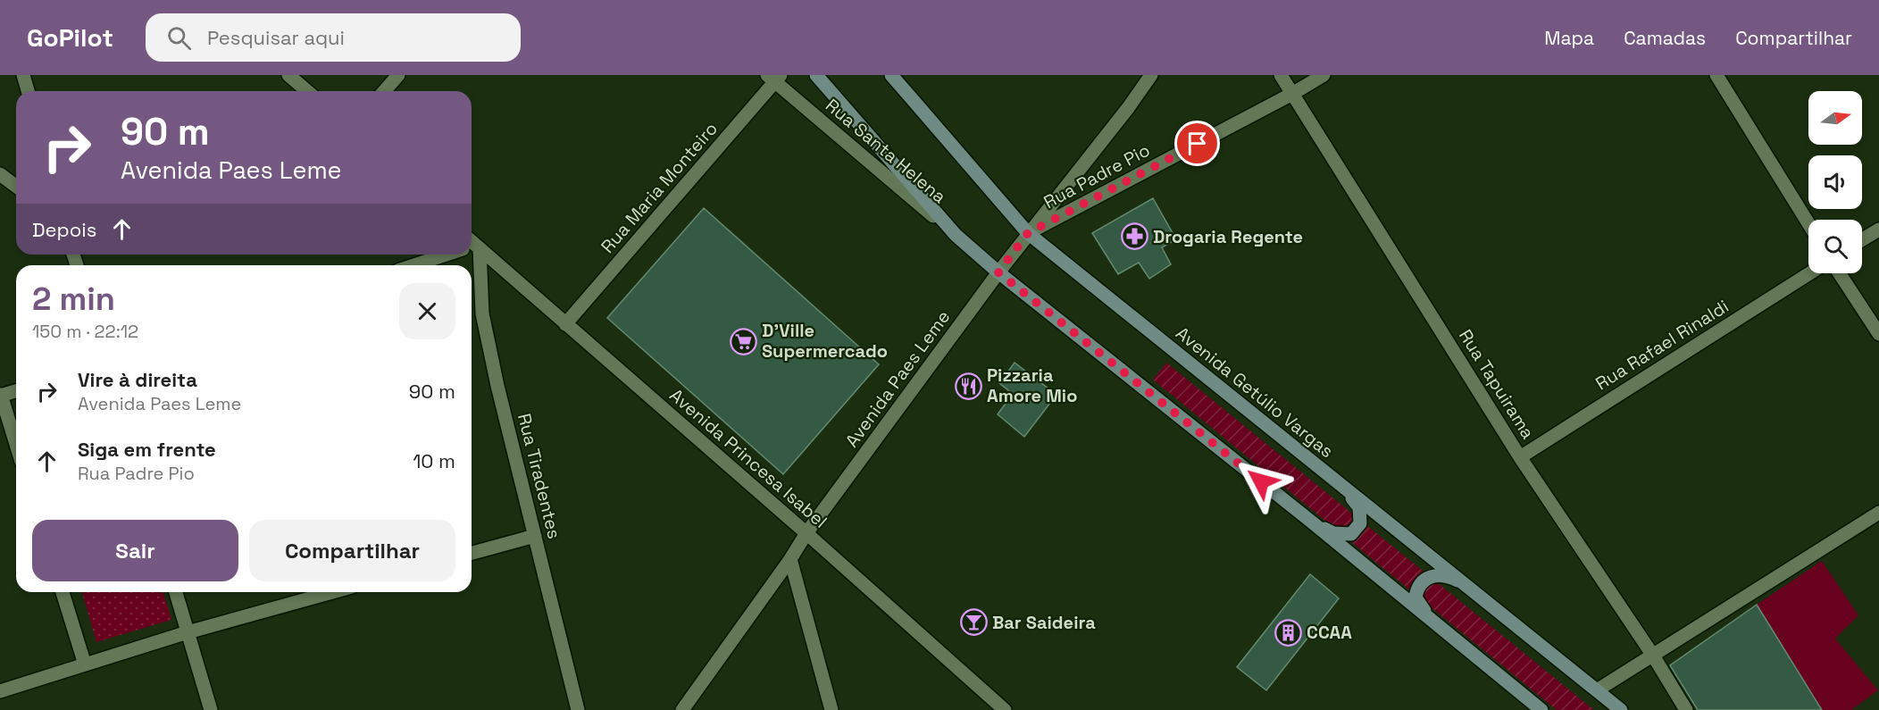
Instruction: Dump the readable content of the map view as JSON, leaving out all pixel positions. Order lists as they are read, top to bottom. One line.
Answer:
{"streets":{"main road":["Avenida Getúlio Vargas"],"street":["Rua Santa Helena","Rua Padre Pio","Rua Maria Monteiro","Rua Rafael Rinaldi","Avenida Paes Leme","Rua Tapuirama","Avenida Princesa Isabel","Rua Tiradentes"]},"crossings":[["Rua Santa Helena","Rua Maria Monteiro"],["Rua Padre Pio","Avenida Paes Leme"],["Rua Padre Pio","Rua Tapuirama"],["Rua Padre Pio","Avenida Getúlio Vargas"],["Rua Maria Monteiro","Avenida Princesa Isabel"],["Rua Rafael Rinaldi","Rua Tapuirama"],["Avenida Paes Leme","Avenida Getúlio Vargas"],["Avenida Paes Leme","Avenida Princesa Isabel"]],"places":{"pharmacy":["Drogaria Regente"],"supermarket":["D’Ville Supermercado"],"restaurant":["Pizzaria Amore Mio"],"bar":["Bar Saideira"],"building":["CCAA"]},"north":"right","page":{"header":"GoPilot","search":"Pesquisar aqui","nav":["Mapa","Camadas","Compartilhar"],"turn":["90 m","Avenida Paes Leme"],"then":"Depois","heading":["2 min","150 m · 22:12"],"list":[{"name":"Vire à direita","note":"Avenida Paes Leme","value":"90 m"},{"name":"Siga em frente","note":"Rua Padre Pio","value":"10 m"}],"buttons":["Sair","Compartilhar"]}}
